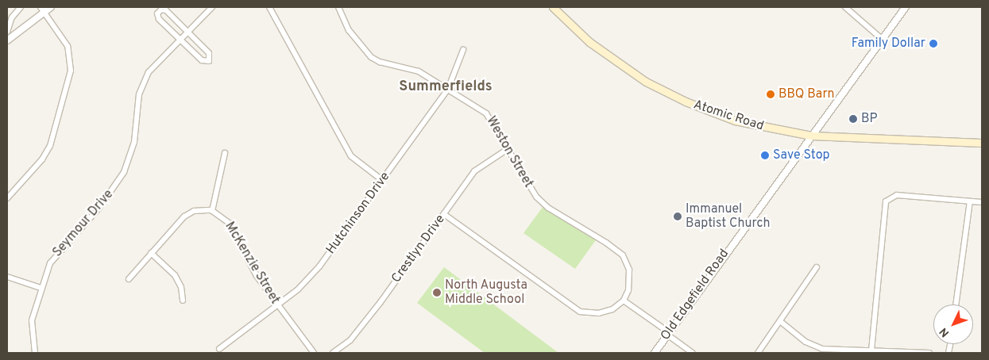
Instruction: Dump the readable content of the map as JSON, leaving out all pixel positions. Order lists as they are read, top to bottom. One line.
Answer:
{"streets":{"main road":["Atomic Road"],"street":["Weston Street","Hutchinson Drive","Seymour Drive","Crestlyn Drive","McKenzie Street","Old Edgefield Road"]},"crossings":[["Atomic Road","Old Edgefield Road"],["Weston Street","Hutchinson Drive"],["Weston Street","Crestlyn Drive"],["Hutchinson Drive","McKenzie Street"]],"districts":["Summerfields"],"places":["Family Dollar","BBQ Barn","BP","Save Stop","Immanuel Baptist Church","North Augusta Middle School"],"north":"bottom left"}
